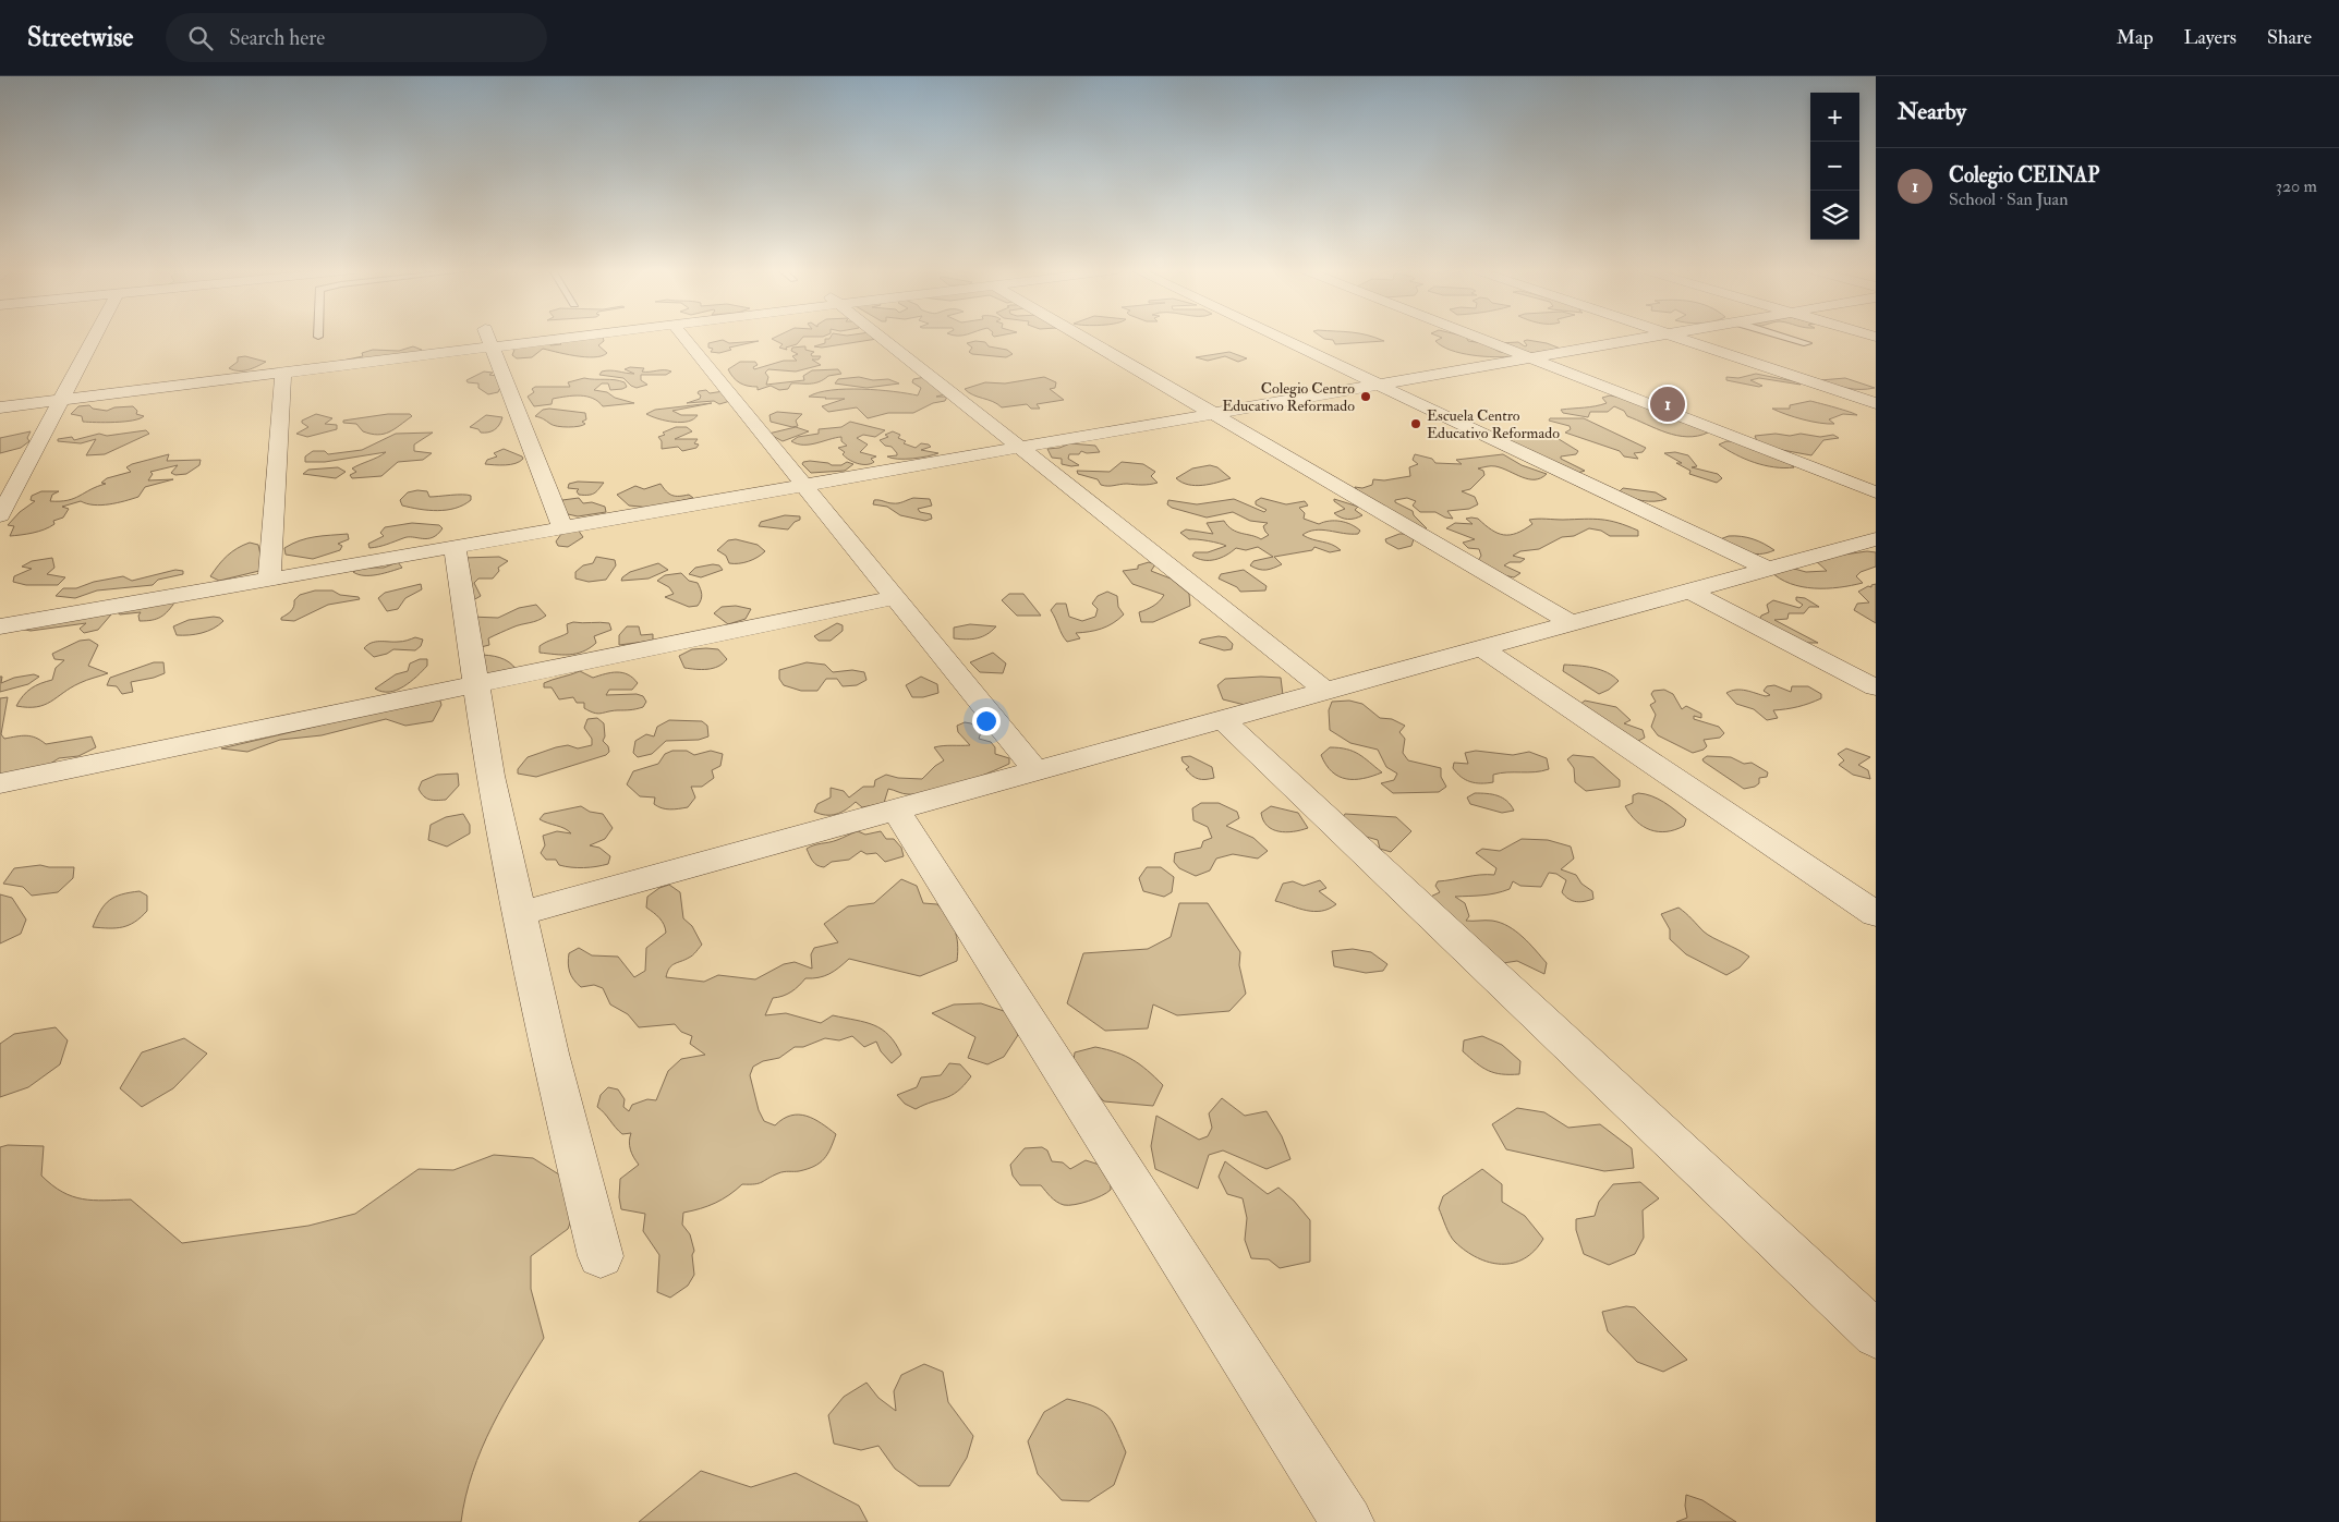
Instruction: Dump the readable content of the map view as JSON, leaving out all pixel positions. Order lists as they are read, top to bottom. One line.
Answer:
{"places":["Colegio Centro Educativo Reformado","Escuela Centro Educativo Reformado"],"page":{"header":"Streetwise","search":"Search here","nav":["Map","Layers","Share"],"heading":"Nearby","map_buttons":["+","−"],"list":[{"mark":"1","name":"Colegio CEINAP","note":"School · San Juan","value":"320 m"}],"pins":"1"}}
